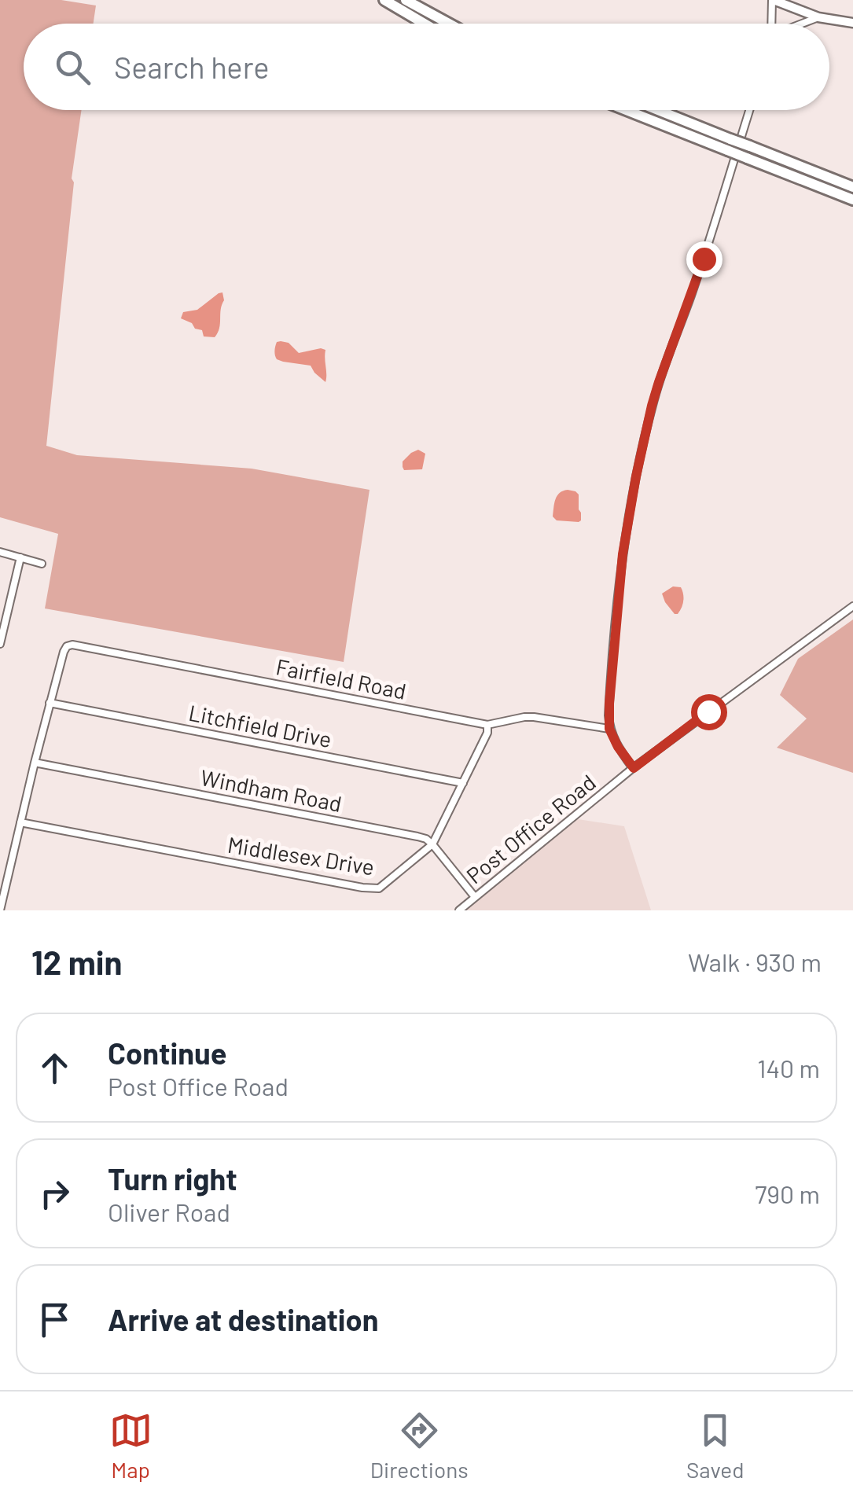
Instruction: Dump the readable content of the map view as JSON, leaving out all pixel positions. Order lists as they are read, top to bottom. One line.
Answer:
{"streets":{"street":["Fairfield Road","Litchfield Drive","Windham Road","Post Office Road","Middlesex Drive"]},"crossings":[["Fairfield Road","Litchfield Drive"],["Fairfield Road","Middlesex Drive"],["Litchfield Drive","Middlesex Drive"],["Windham Road","Middlesex Drive"]],"page":{"search":"Search here","heading":["12 min","Walk · 930 m"],"list":[["Continue","Post Office Road","140 m"],["Turn right","Oliver Road","790 m"],"Arrive at destination"],"nav":["Map","Directions","Saved"]}}
